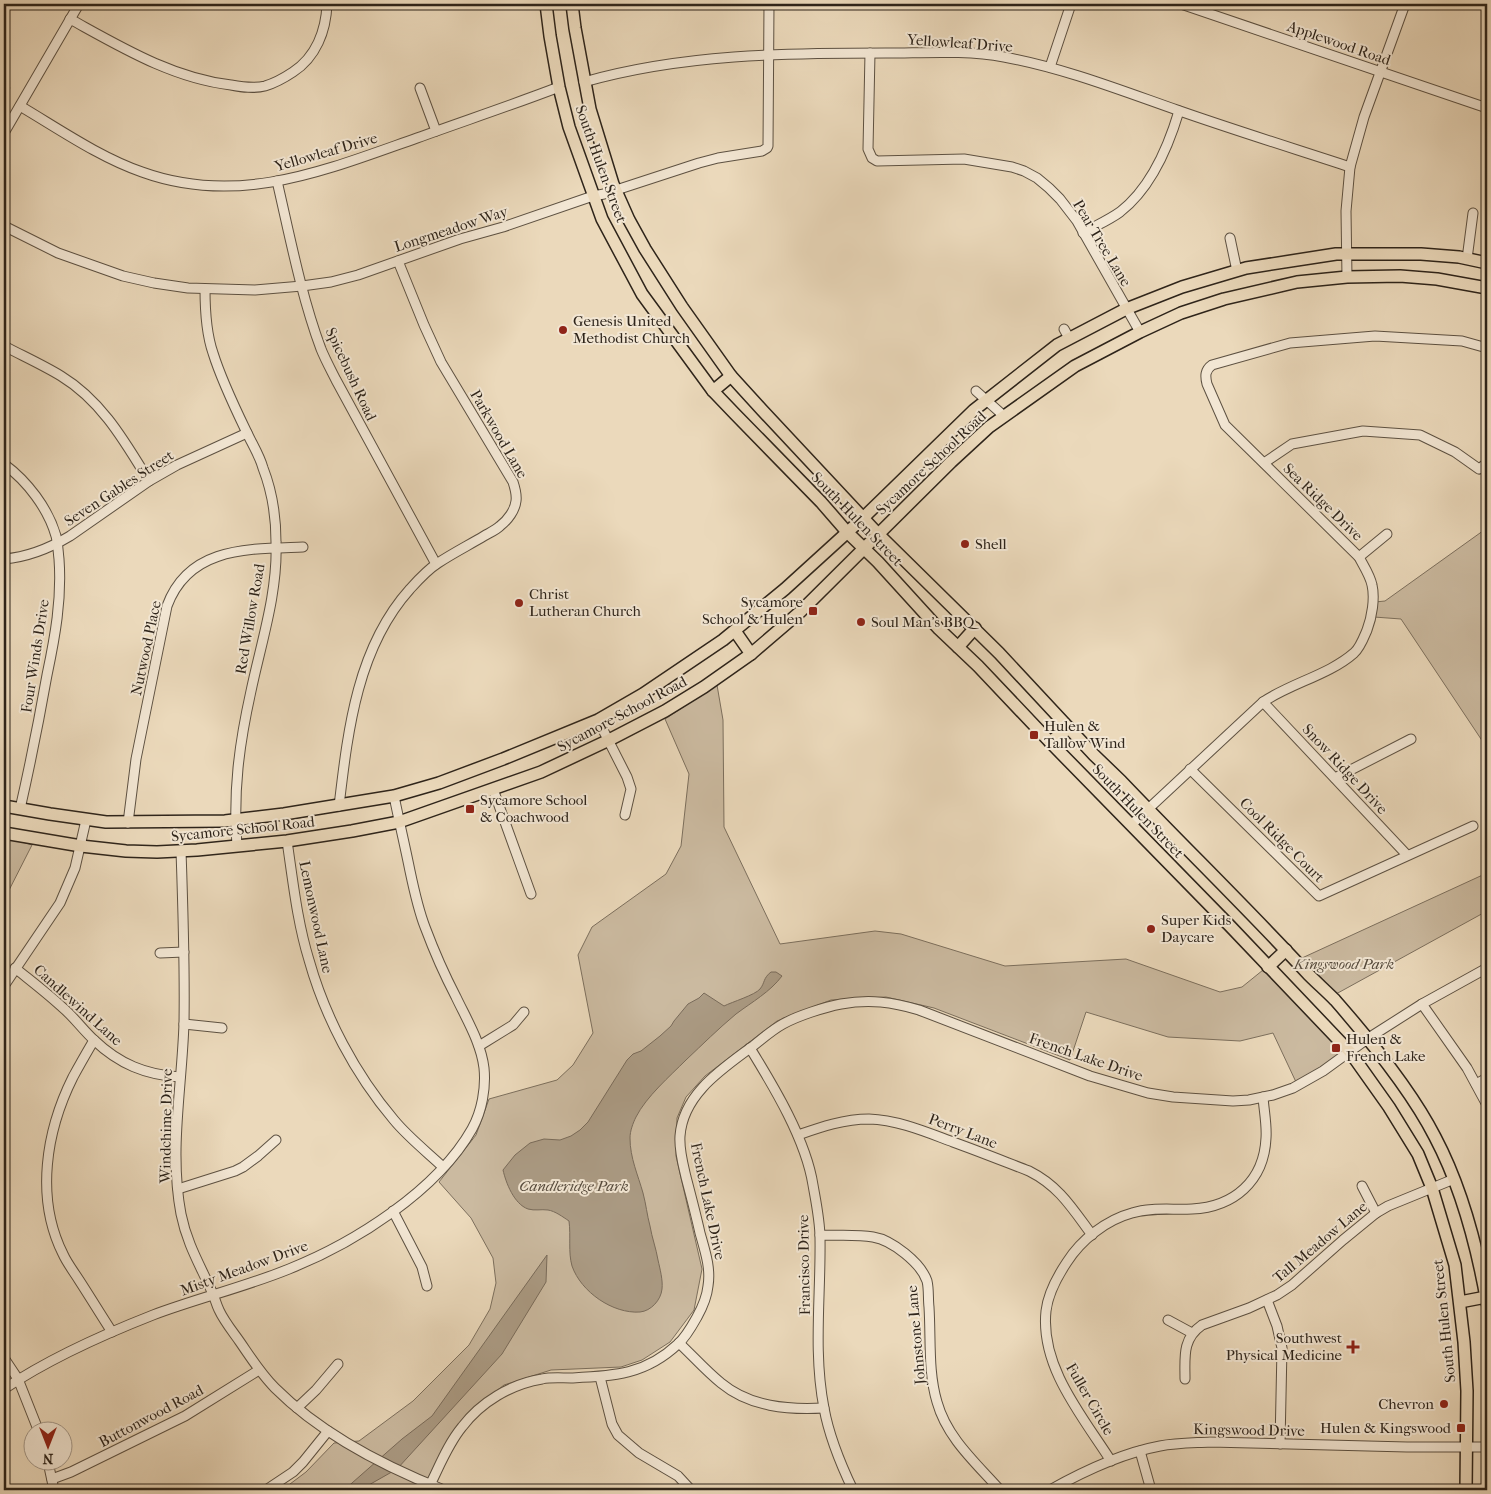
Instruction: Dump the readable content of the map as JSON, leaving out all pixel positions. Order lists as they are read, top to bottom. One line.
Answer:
{"streets":{"main road":["South Hulen Street","Sycamore School Road"],"street":["Yellowleaf Drive","Applewood Road","Longmeadow Way","Pear Tree Lane","Spicebush Road","Parkwood Lane","Seven Gables Street","Sea Ridge Drive","Red Willow Road","Nutwood Place","Four Winds Drive","Snow Ridge Drive","Cool Ridge Court","Lemonwood Lane","Candlewind Lane","French Lake Drive","Windchime Drive","Perry Lane","Tall Meadow Lane","Francisco Drive","Misty Meadow Drive","Johnstone Lane","Fuller Circle","Buttonwood Road","Kingswood Drive"]},"crossings":[["Yellowleaf Drive","South Hulen Street"],["Yellowleaf Drive","Longmeadow Way"],["Yellowleaf Drive","Pear Tree Lane"],["Yellowleaf Drive","Spicebush Road"],["South Hulen Street","Longmeadow Way"],["South Hulen Street","Sycamore School Road"],["South Hulen Street","Sea Ridge Drive"],["South Hulen Street","French Lake Drive"],["South Hulen Street","Tall Meadow Lane"],["South Hulen Street","Kingswood Drive"],["Longmeadow Way","Spicebush Road"],["Longmeadow Way","Parkwood Lane"],["Longmeadow Way","Red Willow Road"],["Pear Tree Lane","Sycamore School Road"],["Spicebush Road","Parkwood Lane"],["Parkwood Lane","Sycamore School Road"],["Sycamore School Road","Red Willow Road"],["Sycamore School Road","Nutwood Place"],["Sycamore School Road","Four Winds Drive"],["Sycamore School Road","Lemonwood Lane"],["Sycamore School Road","Windchime Drive"],["Sycamore School Road","Misty Meadow Drive"],["Seven Gables Street","Red Willow Road"],["Seven Gables Street","Four Winds Drive"],["Sea Ridge Drive","Snow Ridge Drive"],["Sea Ridge Drive","Cool Ridge Court"],["Red Willow Road","Nutwood Place"],["Snow Ridge Drive","Cool Ridge Court"],["Lemonwood Lane","Misty Meadow Drive"],["Candlewind Lane","Windchime Drive"],["French Lake Drive","Windchime Drive"],["French Lake Drive","Francisco Drive"],["French Lake Drive","Fuller Circle"],["Windchime Drive","Misty Meadow Drive"],["Windchime Drive","Buttonwood Road"],["Perry Lane","Francisco Drive"],["Perry Lane","Fuller Circle"],["Francisco Drive","Johnstone Lane"],["Fuller Circle","Kingswood Drive"]],"parks":["Kingswood Park","Candleridge Park"],"places":{"other":["Genesis United Methodist Church","Shell","Christ Lutheran Church","Soul Man's BBQ","Super Kids Daycare","Chevron"],"transit":["Sycamore School & Hulen","Hulen & Tallow Wind","Sycamore School & Coachwood","Hulen & French Lake","Hulen & Kingswood"],"health":["Southwest Physical Medicine"]},"north":"bottom"}
